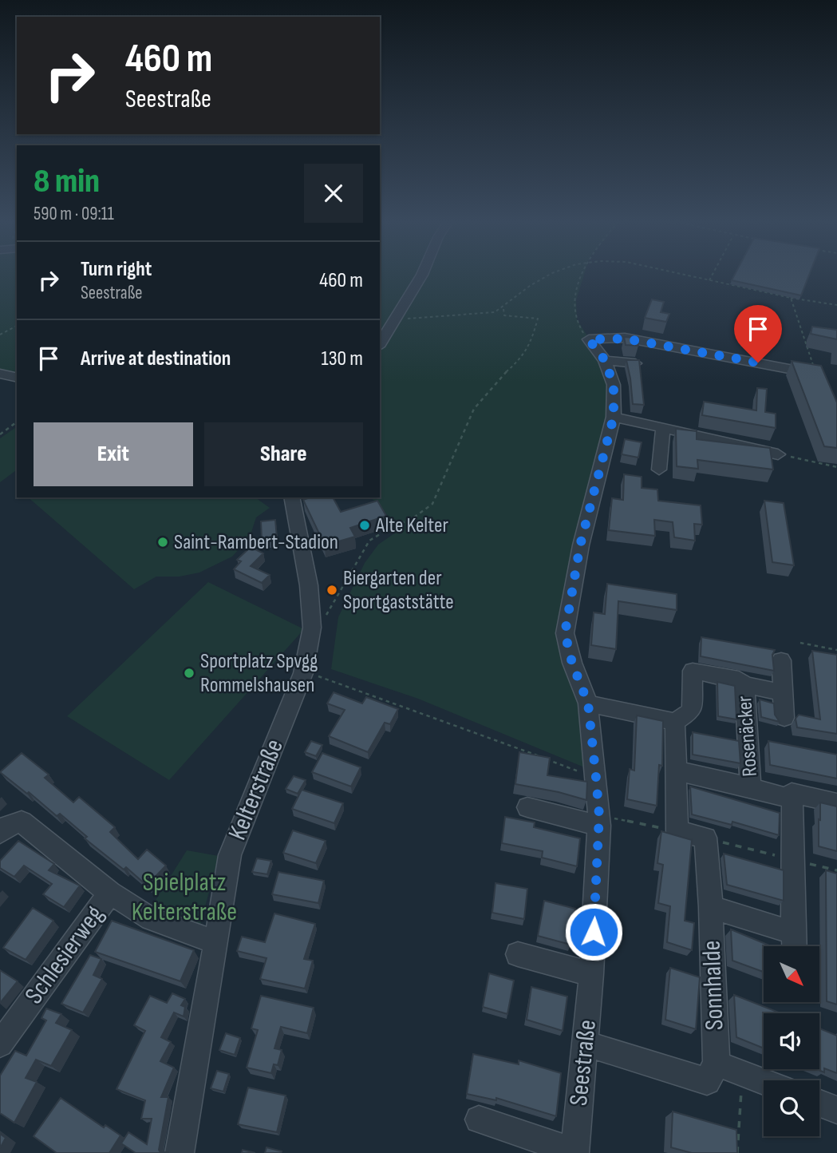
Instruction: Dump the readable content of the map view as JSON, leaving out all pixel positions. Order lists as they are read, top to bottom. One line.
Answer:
{"streets":{"street":["Rosenäcker","Kelterstraße","Schlesierweg","Sonnhalde","Seestraße"]},"parks":["Spielplatz Kelterstraße"],"places":["Alte Kelter","Saint-Rambert-Stadion","Biergarten der Sportgaststätte","Sportplatz Spvgg Rommelshausen"],"north":"bottom right","page":{"turn":["460 m","Seestraße"],"heading":["8 min","590 m · 09:11"],"list":[{"name":"Turn right","note":"Seestraße","value":"460 m"},{"name":"Arrive at destination","value":"130 m"}],"buttons":["Exit","Share"]}}
